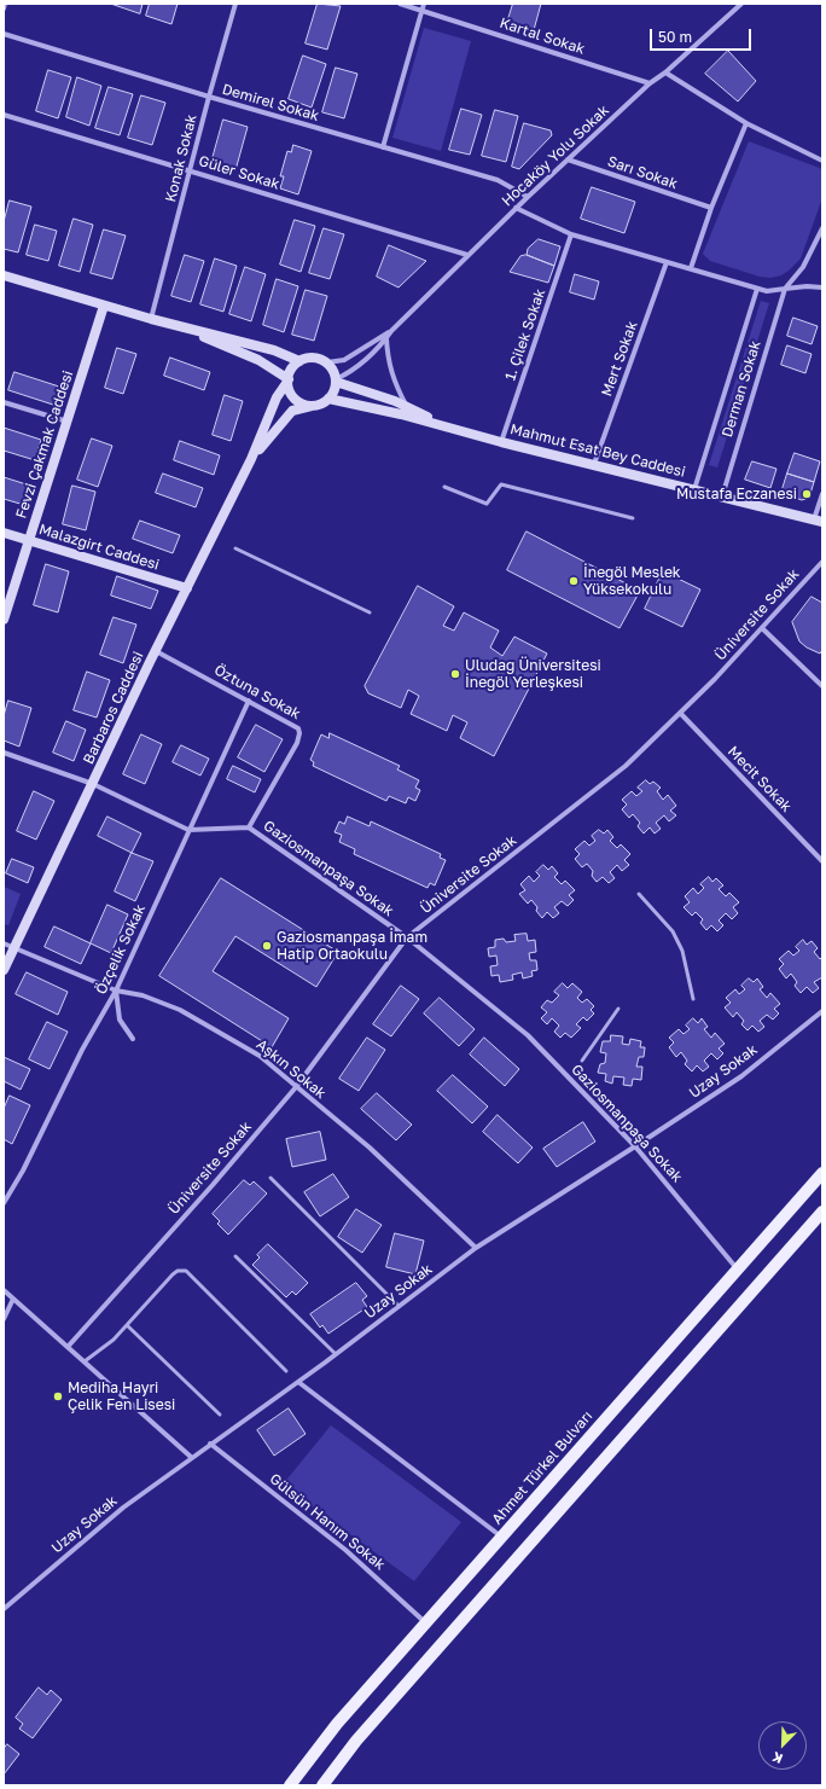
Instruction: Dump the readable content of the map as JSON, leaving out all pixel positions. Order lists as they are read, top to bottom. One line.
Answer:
{"streets":{"main road":["Fevzi Çakmak Caddesi","Mahmut Esat Bey Caddesi","Malazgirt Caddesi","Barbaros Caddesi","Ahmet Türkel Bulvarı"],"street":["Kartal Sokak","Demirel Sokak","Hocaköy Yolu Sokak","Konak Sokak","Güler Sokak","Sarı Sokak","1. Çilek Sokak","Mert Sokak","Derman Sokak","Üniversite Sokak","Öztuna Sokak","Mecit Sokak","Gaziosmanpaşa Sokak","Özçelik Sokak","Aşkın Sokak","Uzay Sokak","Gülsün Hanım Sokak"]},"crossings":[["Kartal Sokak","Hocaköy Yolu Sokak"],["Demirel Sokak","Hocaköy Yolu Sokak"],["Demirel Sokak","Konak Sokak"],["Hocaköy Yolu Sokak","Güler Sokak"],["Hocaköy Yolu Sokak","Sarı Sokak"],["Konak Sokak","Güler Sokak"],["1. Çilek Sokak","Mahmut Esat Bey Caddesi"],["Mert Sokak","Mahmut Esat Bey Caddesi"],["Derman Sokak","Mahmut Esat Bey Caddesi"],["Fevzi Çakmak Caddesi","Malazgirt Caddesi"],["Malazgirt Caddesi","Barbaros Caddesi"],["Üniversite Sokak","Mecit Sokak"],["Üniversite Sokak","Gaziosmanpaşa Sokak"],["Üniversite Sokak","Aşkın Sokak"],["Öztuna Sokak","Barbaros Caddesi"],["Öztuna Sokak","Gaziosmanpaşa Sokak"],["Öztuna Sokak","Özçelik Sokak"],["Barbaros Caddesi","Gaziosmanpaşa Sokak"],["Barbaros Caddesi","Aşkın Sokak"],["Gaziosmanpaşa Sokak","Özçelik Sokak"],["Gaziosmanpaşa Sokak","Uzay Sokak"],["Gaziosmanpaşa Sokak","Ahmet Türkel Bulvarı"],["Özçelik Sokak","Aşkın Sokak"],["Aşkın Sokak","Uzay Sokak"],["Uzay Sokak","Gülsün Hanım Sokak"],["Ahmet Türkel Bulvarı","Gülsün Hanım Sokak"]],"places":["Mustafa Eczanesi","İnegöl Meslek Yüksekokulu","Uludağ Üniversitesi İnegöl Yerleşkesi","Gaziosmanpaşa İmam Hatip Ortaokulu","Mediha Hayri Çelik Fen Lisesi"],"scale_bar":"50 m","north":"bottom left"}
